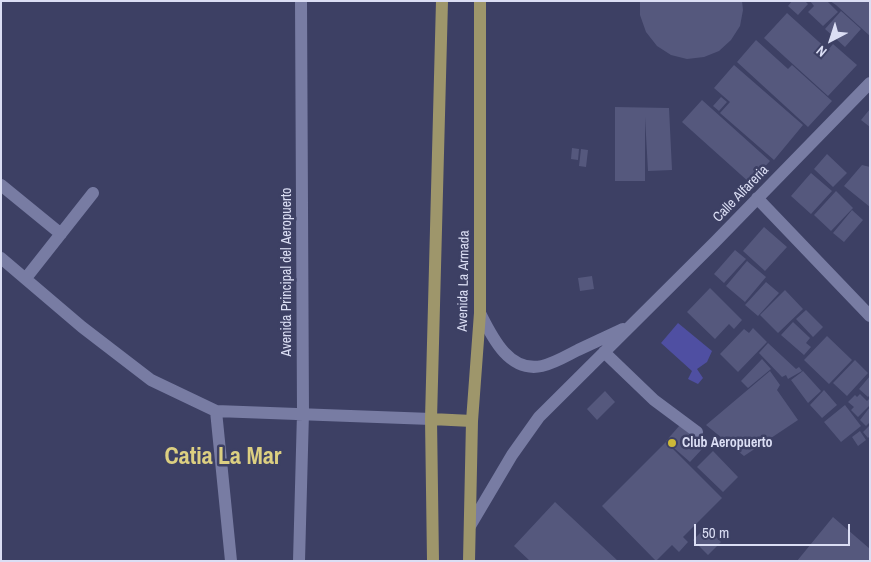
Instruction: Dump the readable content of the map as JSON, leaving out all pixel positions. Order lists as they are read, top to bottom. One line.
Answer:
{"streets":{"main road":["Avenida La Armada"],"street":["Calle Alfareria","Avenida Principal del Aeropuerto"]},"crossings":[["Calle Alfareria","Avenida La Armada"]],"districts":["Catia La Mar"],"places":["Club Aeropuerto"],"scale_bar":"50 m","north":"bottom left"}
